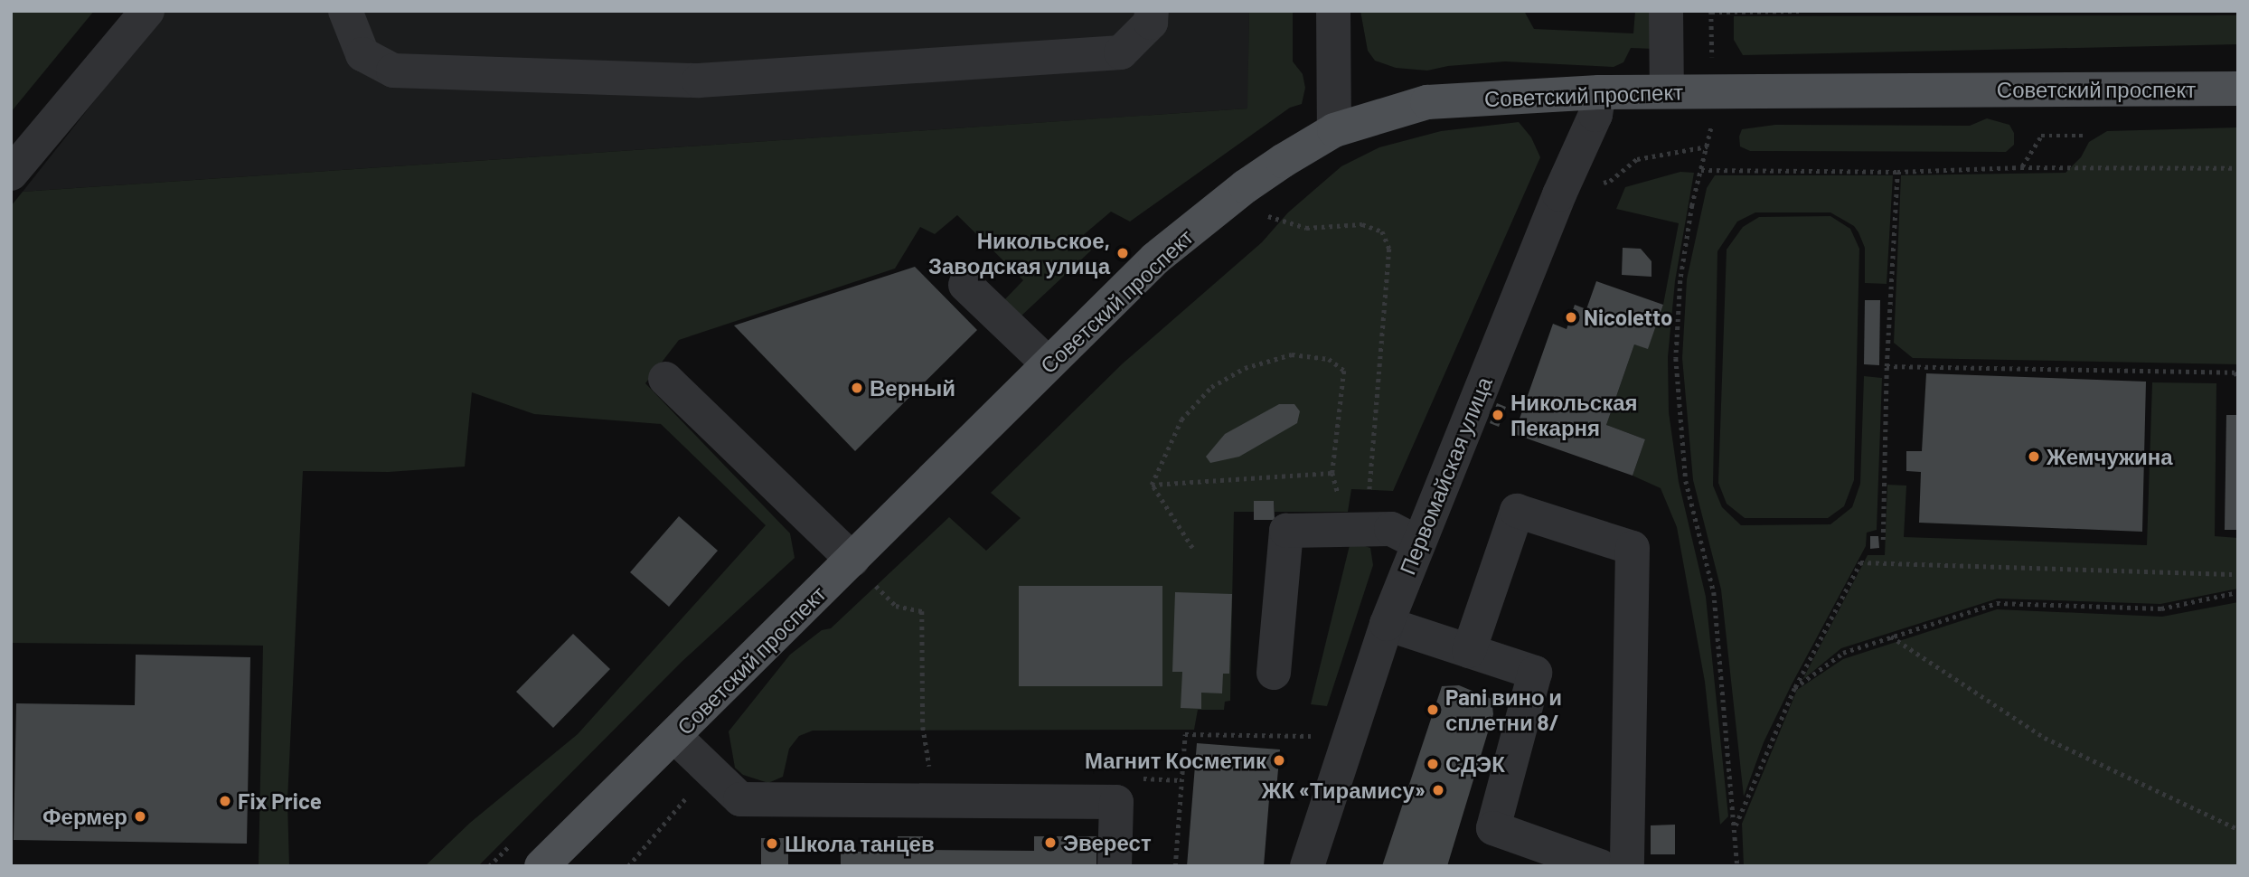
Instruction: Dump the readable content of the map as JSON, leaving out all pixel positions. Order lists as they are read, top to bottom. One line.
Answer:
{"streets":{"main road":["Советский проспект"],"street":["Первомайская улица"]},"crossings":[["Советский проспект","Первомайская улица"]],"places":["Никольское, Заводская улица","Nicoletto","Верный","Никольская Пекарня","Жемчужина","Pani вино и сплетни 8/","Магнит Косметик","СДЭК","ЖК «Тирамису»","Fix Price","Фермер","Эверест","Школа танцев"]}
